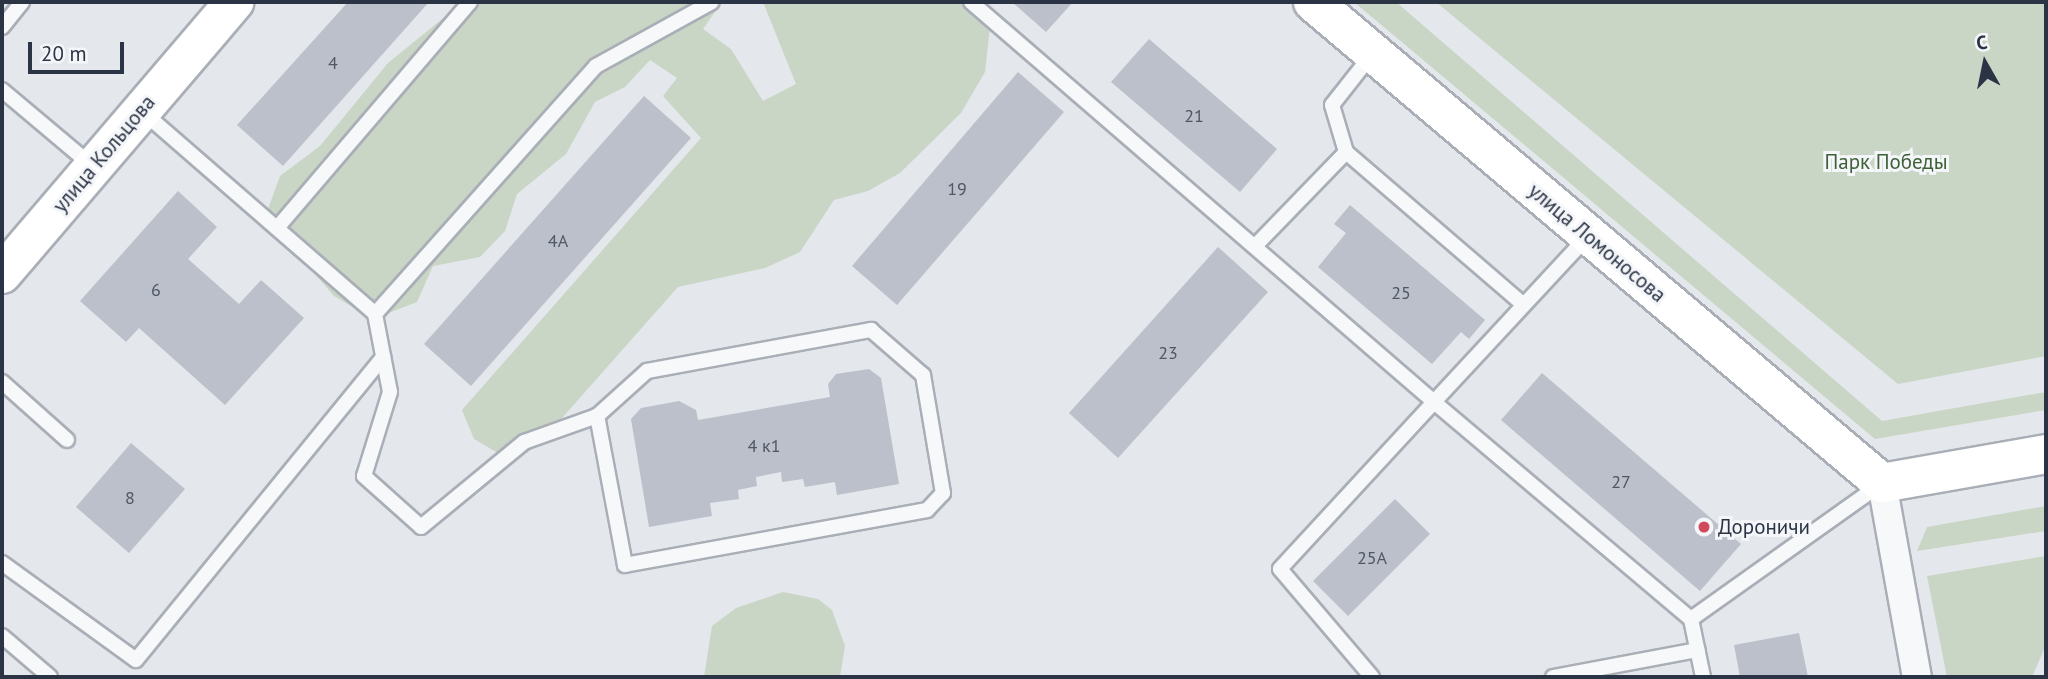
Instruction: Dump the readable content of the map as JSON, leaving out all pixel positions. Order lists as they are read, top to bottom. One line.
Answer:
{"streets":{"main road":["улица Кольцова","улица Ломоносова"]},"parks":["Парк Победы"],"places":["Дороничи"],"house_numbers":["4","21","19","4А","6","25","23","4 к1","27","8","25А"],"scale_bar":"20 m","north":"top"}
